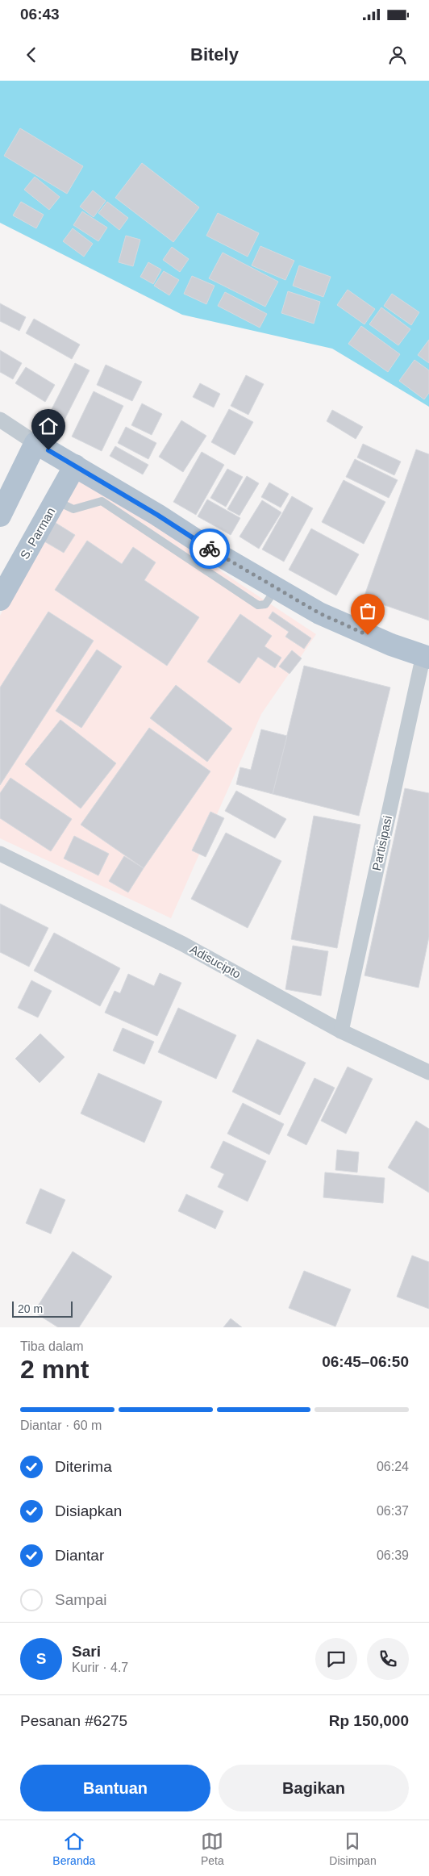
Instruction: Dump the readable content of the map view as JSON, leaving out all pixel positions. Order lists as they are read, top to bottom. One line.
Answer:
{"streets":{"main road":["S. Parman"],"street":["Partisipasi","Adisucipto"]},"crossings":[["Partisipasi","Adisucipto"]],"scale_bar":"20 m","page":{"status":"06:43","header":"Bitely","scale":"20 m","heading":["2 mnt","Tiba dalam","06:45–06:50"],"panel":["Sari","Kurir · 4.7","Pesanan #6275","Rp 150,000"],"bar":"Diantar · 60 m","list":[["Diterima","06:24"],["Disiapkan","06:37"],["Diantar","06:39"],"Sampai"],"round":"S","buttons":["Bantuan","Bagikan"],"tabs":["Beranda","Peta","Disimpan"]}}
